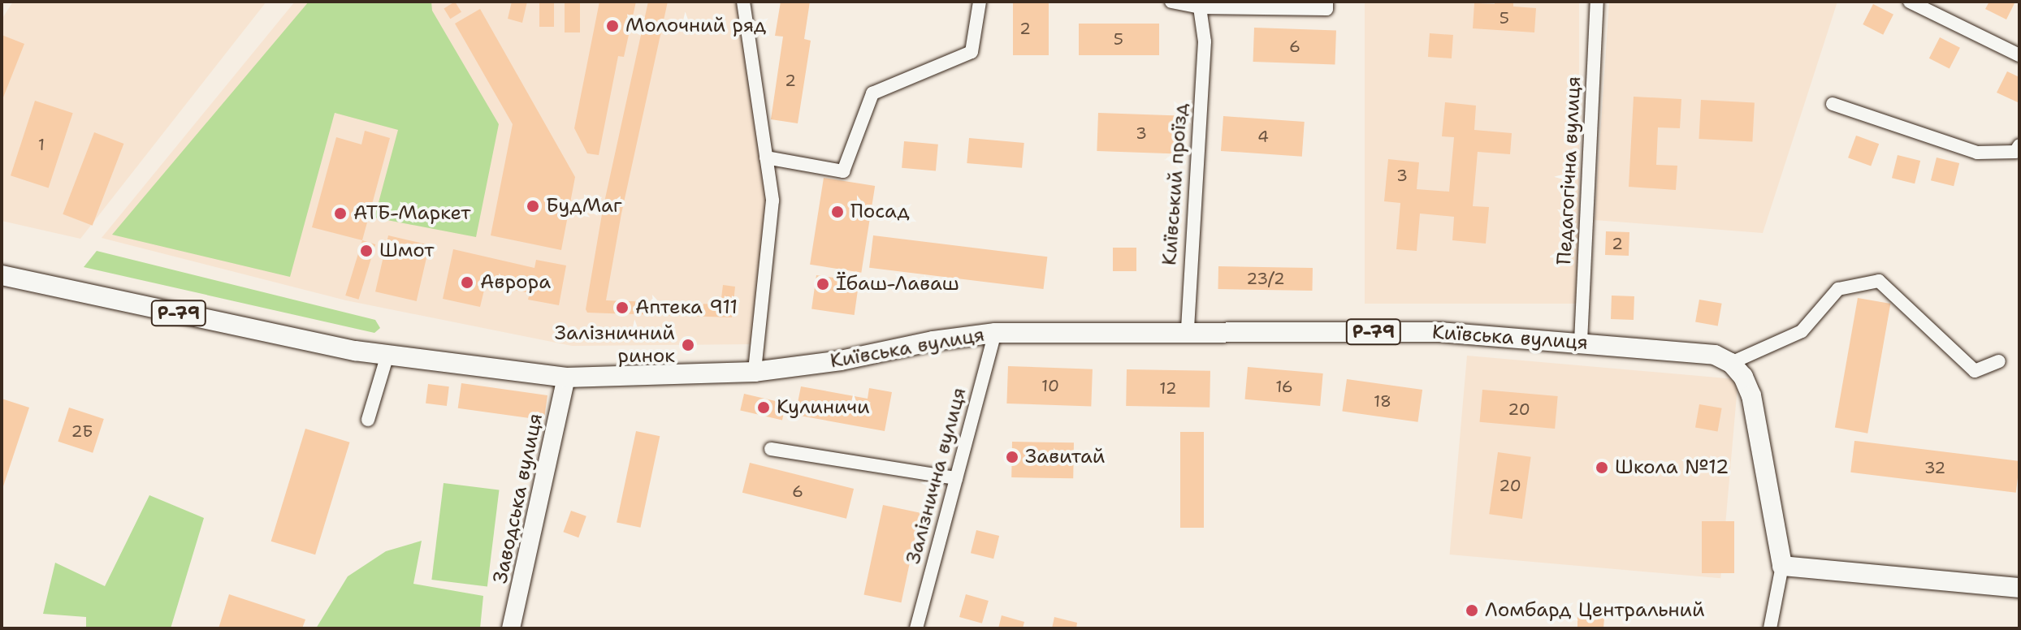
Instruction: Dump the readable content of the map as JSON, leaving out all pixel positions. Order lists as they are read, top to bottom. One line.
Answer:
{"streets":{"main road":["Р-79","Київська вулиця"],"street":["Педагогічна вулиця","Київський проїзд","Залізнична вулиця","Заводська вулиця"]},"crossings":[["Педагогічна вулиця","Київська вулиця"],["Київський проїзд","Київська вулиця"],["Р-79","Київська вулиця"],["Р-79","Заводська вулиця"],["Київська вулиця","Залізнична вулиця"],["Київська вулиця","Заводська вулиця"]],"places":["Молочний ряд","БудМаг","Посад","АТБ-Маркет","Шмот","Аврора","Їбаш-Лаваш","Аптека 911","Залізничний ринок","Кулиничи","Завитай","Школа №12","Ломбард Центральний"],"house_numbers":["5","2","5","6","2","3","4","1","3","2","23/2","10","16","12","18","20","2Б","32","20","6"]}
